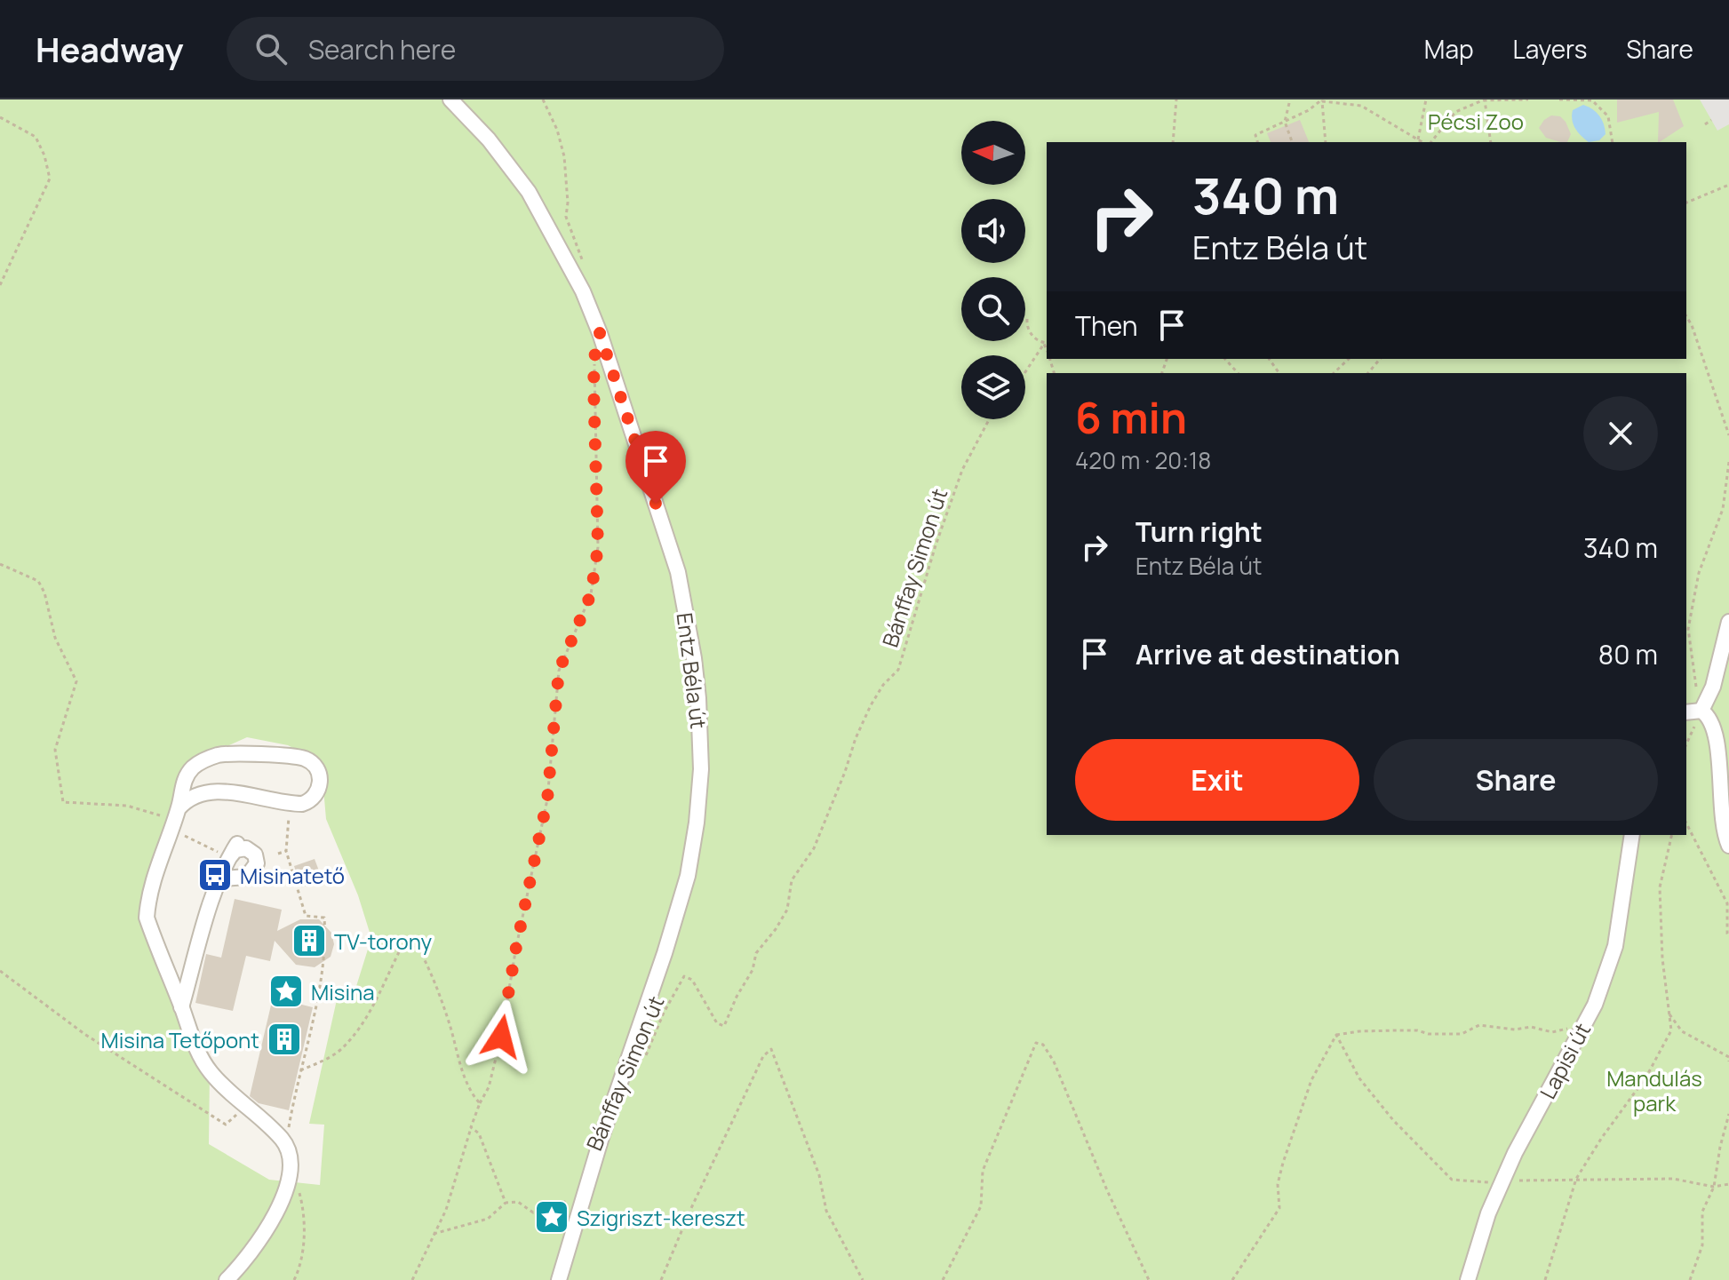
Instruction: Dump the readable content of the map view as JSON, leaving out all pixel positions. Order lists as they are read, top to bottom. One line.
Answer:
{"streets":{"street":["Entz Béla út","Lapisi út"],"path":["Bánffay Simon út"]},"parks":["Pécsi Zoo","Mandulás park"],"places":{"bus stop":["Misinatető"],"building":["TV-torony","Misina Tetőpont"],"place":["Misina","Szigriszt-kereszt"]},"north":"left","page":{"header":"Headway","search":"Search here","nav":["Map","Layers","Share"],"turn":["340 m","Entz Béla út"],"then":"Then","heading":["6 min","420 m · 20:18"],"list":[{"name":"Turn right","note":"Entz Béla út","value":"340 m"},{"name":"Arrive at destination","value":"80 m"}],"buttons":["Exit","Share"]}}
